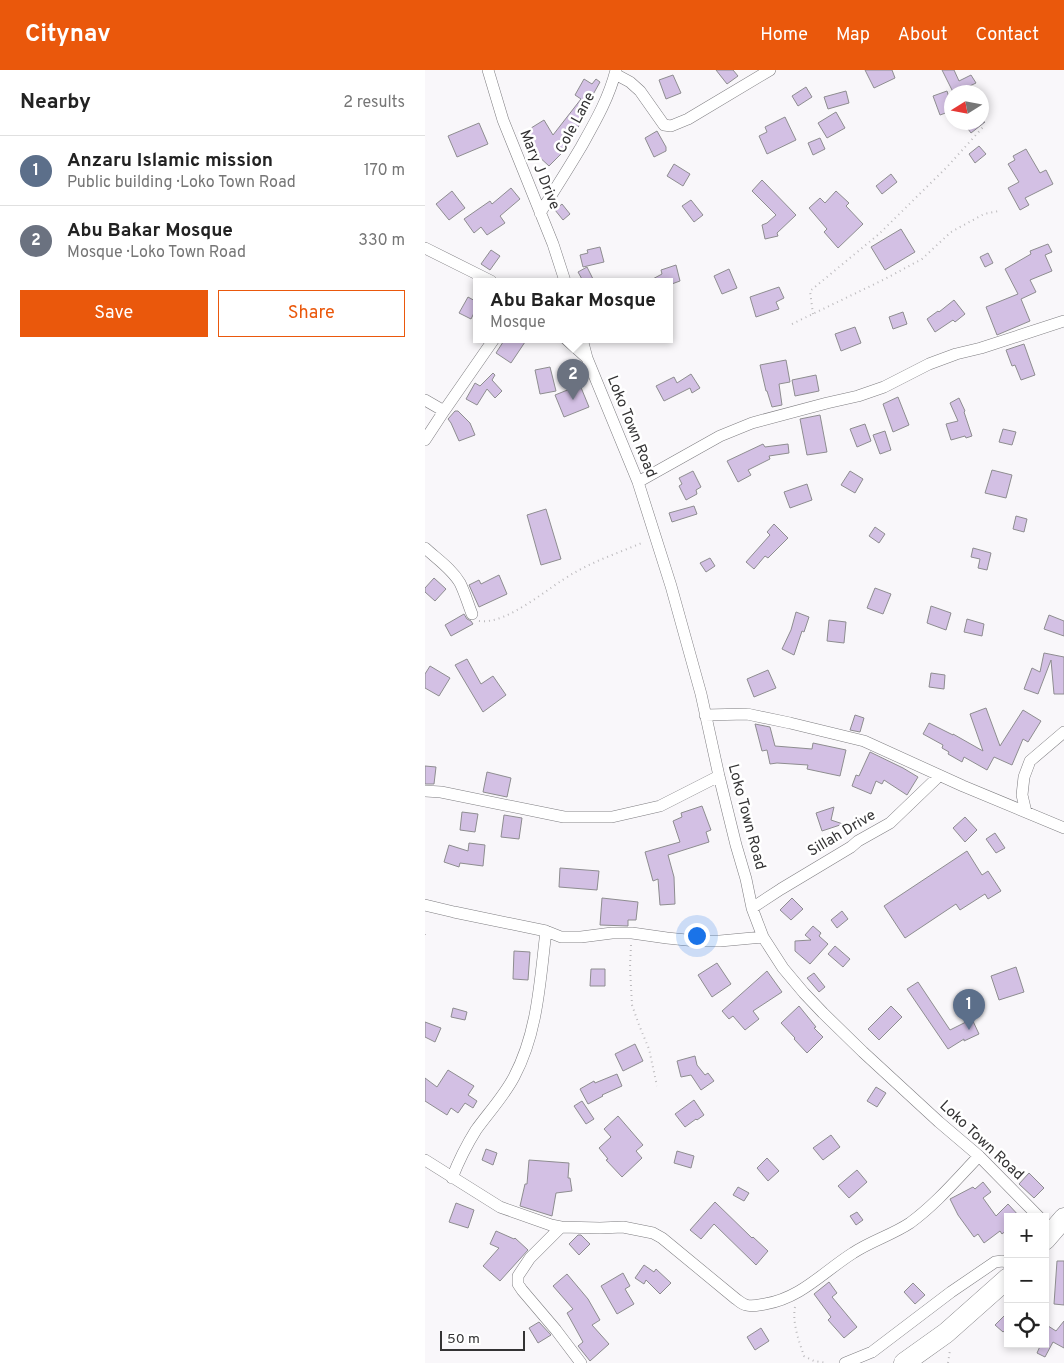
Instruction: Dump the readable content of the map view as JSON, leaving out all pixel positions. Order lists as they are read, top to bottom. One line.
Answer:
{"streets":{"street":["Cole Lane","Mary J Drive","Loko Town Road","Sillah Drive"]},"crossings":[["Cole Lane","Mary J Drive"],["Loko Town Road","Sillah Drive"]],"scale_bar":"50 m","north":"left","page":{"header":"Citynav","nav":["Home","Map","About","Contact"],"heading":["Nearby","2 results"],"list":[{"mark":"1","name":"Anzaru Islamic mission","note":"Public building · Loko Town Road","value":"170 m"},{"mark":"2","name":"Abu Bakar Mosque","note":"Mosque · Loko Town Road","value":"330 m"}],"buttons":["Save","Share"],"popup":["Abu Bakar Mosque","Mosque"],"pins":["2","1"],"map_buttons":["+","−"],"scale":"50 m"}}
